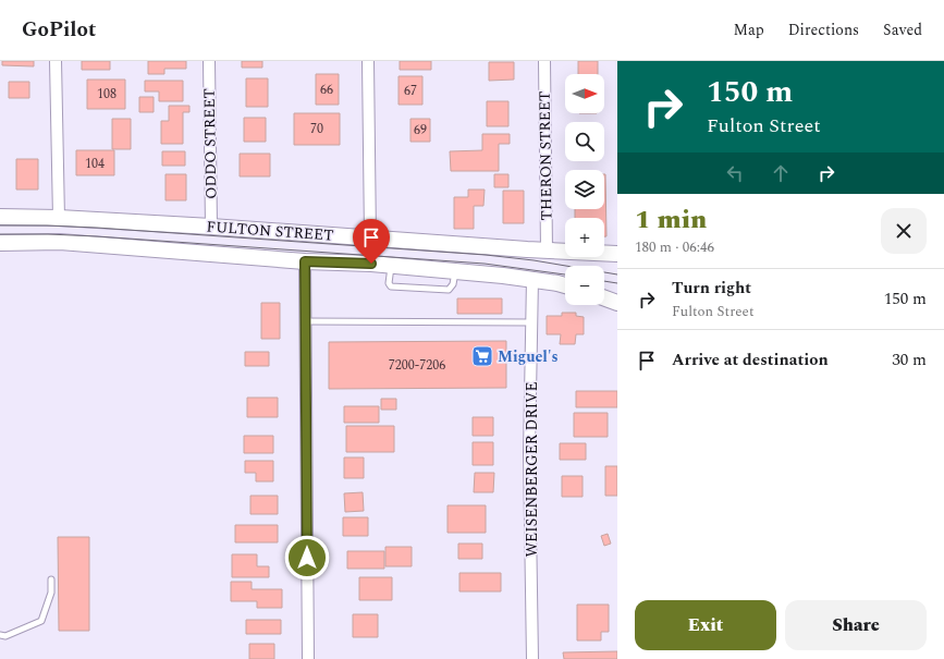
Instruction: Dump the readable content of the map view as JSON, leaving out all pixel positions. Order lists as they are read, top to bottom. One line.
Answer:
{"streets":{"main road":["FULTON STREET"],"street":["ODDO STREET","THERON STREET","WEISENBERGER DRIVE"]},"crossings":[["ODDO STREET","FULTON STREET"],["THERON STREET","FULTON STREET"],["FULTON STREET","WEISENBERGER DRIVE"]],"places":{"supermarket":["Miguel's"]},"house_numbers":["66","67","108","70","69","104","7200-7206"],"north":"right","page":{"header":"GoPilot","nav":["Map","Directions","Saved"],"turn":["150 m","Fulton Street"],"map_buttons":["+","−"],"heading":["1 min","180 m · 06:46"],"list":[{"name":"Turn right","note":"Fulton Street","value":"150 m"},{"name":"Arrive at destination","value":"30 m"}],"buttons":["Exit","Share"]}}
